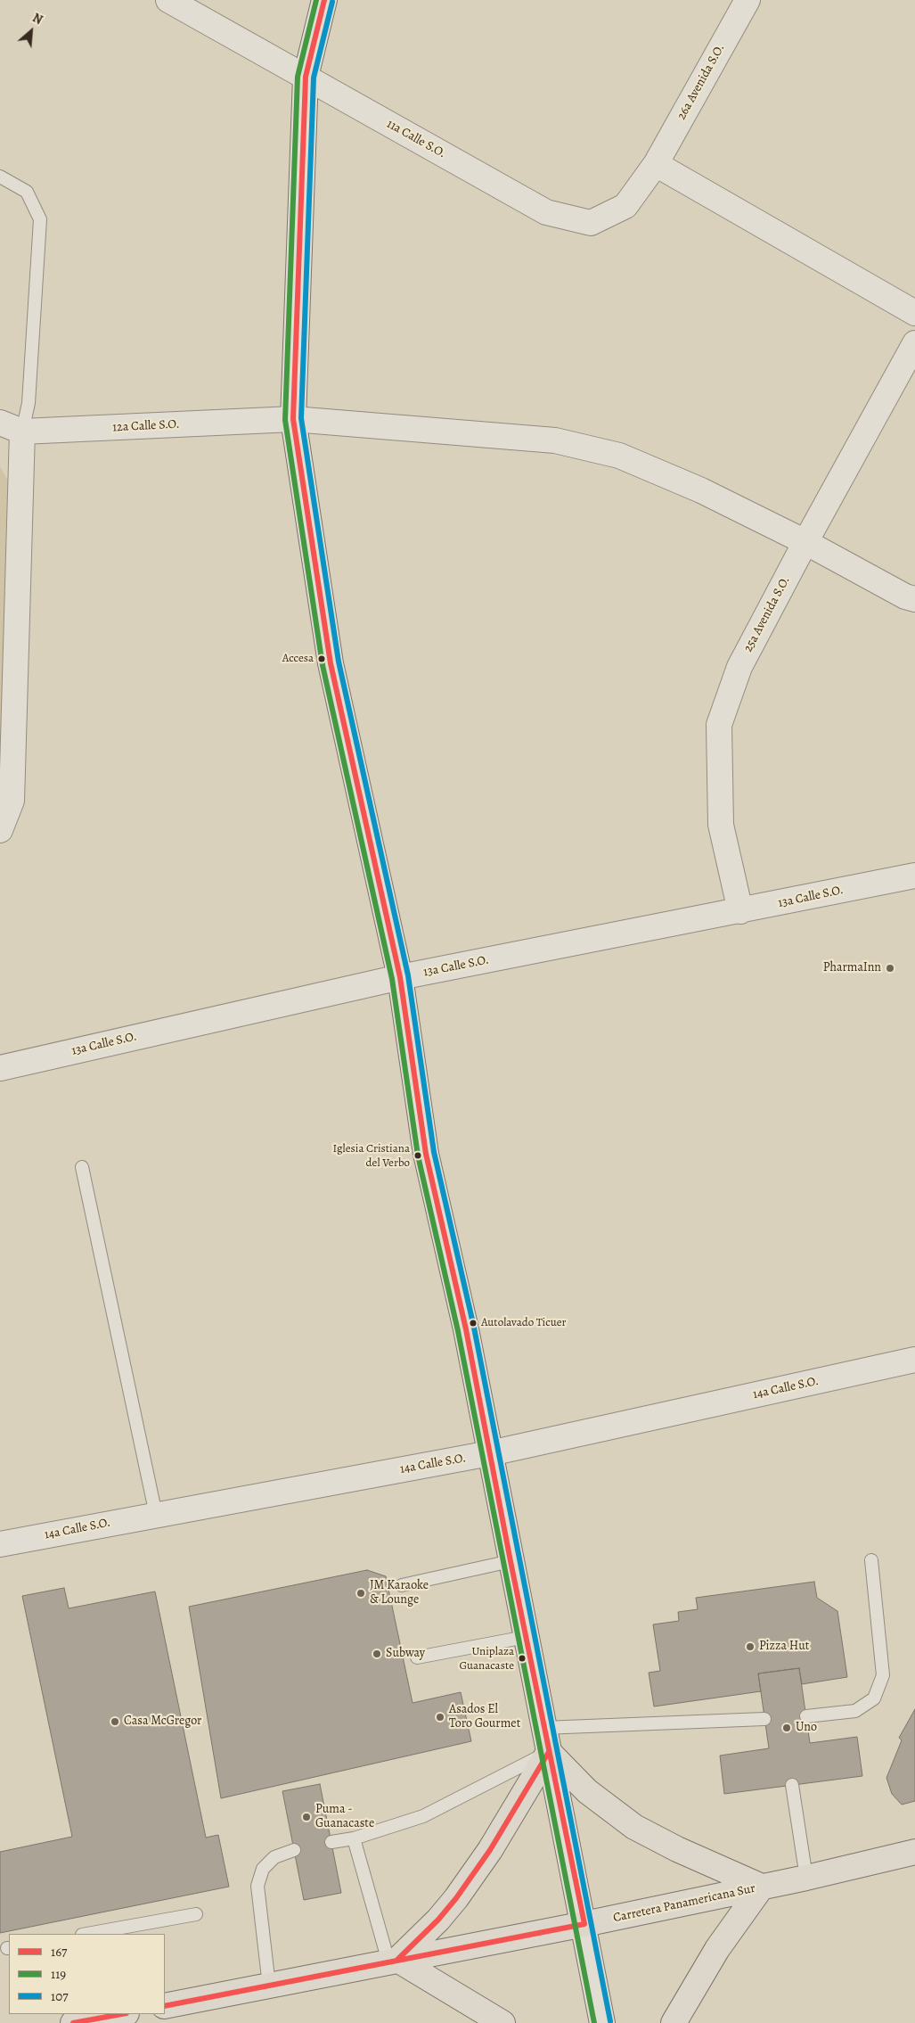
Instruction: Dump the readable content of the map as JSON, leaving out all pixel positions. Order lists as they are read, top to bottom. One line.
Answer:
{"streets":{"highway":["Carretera Panamericana Sur"],"street":["26a Avenida S.O.","11a Calle S.O.","12a Calle S.O.","25a Avenida S.O.","13a Calle S.O.","14a Calle S.O."]},"crossings":[["26a Avenida S.O.","11a Calle S.O."],["12a Calle S.O.","25a Avenida S.O."],["25a Avenida S.O.","13a Calle S.O."]],"places":["Accesa","PharmaInn","Iglesia Cristiana del Verbo","Autolavado Ticuer","JM Karaoke & Lounge","Pizza Hut","Subway","Uniplaza Guanacaste","Asados El Toro Gourmet","Casa McGregor","Uno","Puma - Guanacaste"],"lines":["transit line 167","transit line 119","transit line 107"],"legend":["167","119","107"],"north":"top right"}
